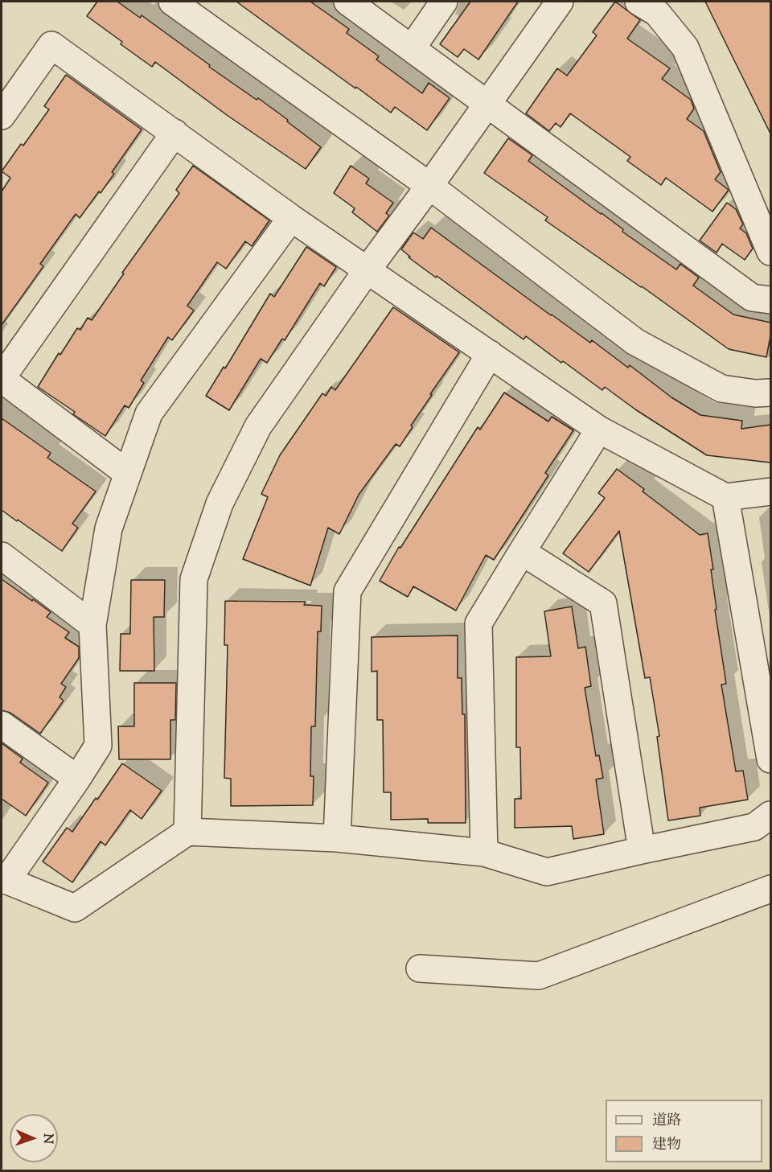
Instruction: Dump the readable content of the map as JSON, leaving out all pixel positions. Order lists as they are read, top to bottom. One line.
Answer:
{"legend":["道路","建物"],"north":"right"}
